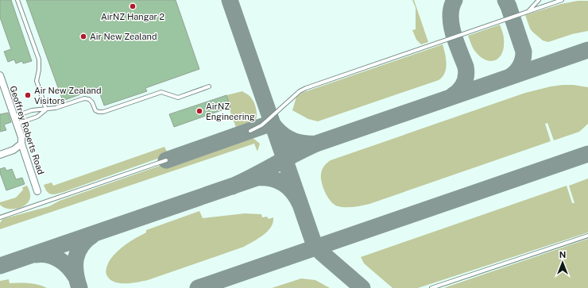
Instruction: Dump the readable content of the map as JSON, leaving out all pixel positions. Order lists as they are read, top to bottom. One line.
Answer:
{"streets":{"street":["Geoffrey Roberts Road"]},"places":["AirNZ Hangar 2","Air New Zealand","Air New Zealand Visitors","AirNZ Engineering"],"north":"top"}
